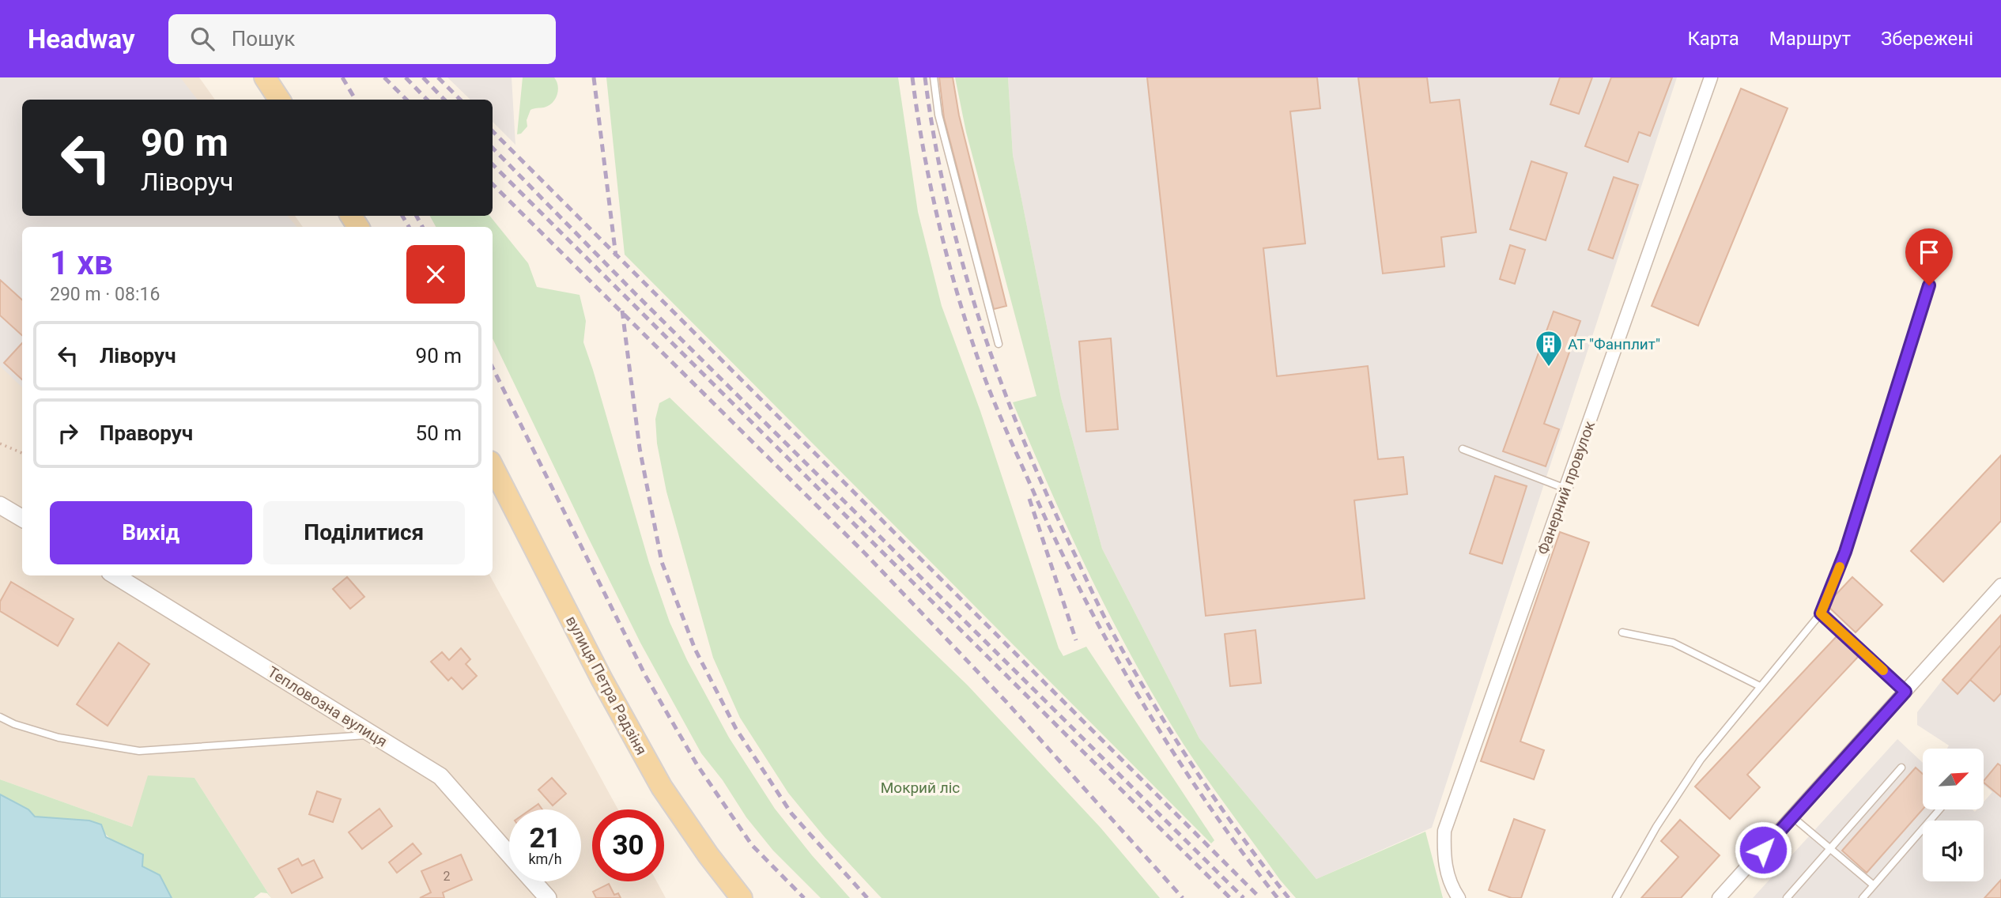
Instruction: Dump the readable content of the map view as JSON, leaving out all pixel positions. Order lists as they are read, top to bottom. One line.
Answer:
{"streets":{"main road":["вулиця Петра Радзіня"],"street":["Фанерний провулок","Тепловозна вулиця"]},"parks":["Мокрий ліс"],"places":{"building":["АТ \"Фанплит\""]},"house_numbers":["2"],"north":"top right","page":{"header":"Headway","search":"Пошук","nav":["Карта","Маршрут","Збережені"],"turn":["90 m","Ліворуч"],"heading":["1 хв","290 m · 08:16"],"list":[{"name":"Ліворуч","value":"90 m"},{"name":"Праворуч","value":"50 m"}],"buttons":["Вихід","Поділитися"],"speed":"21 km/h","limit":"30"}}
